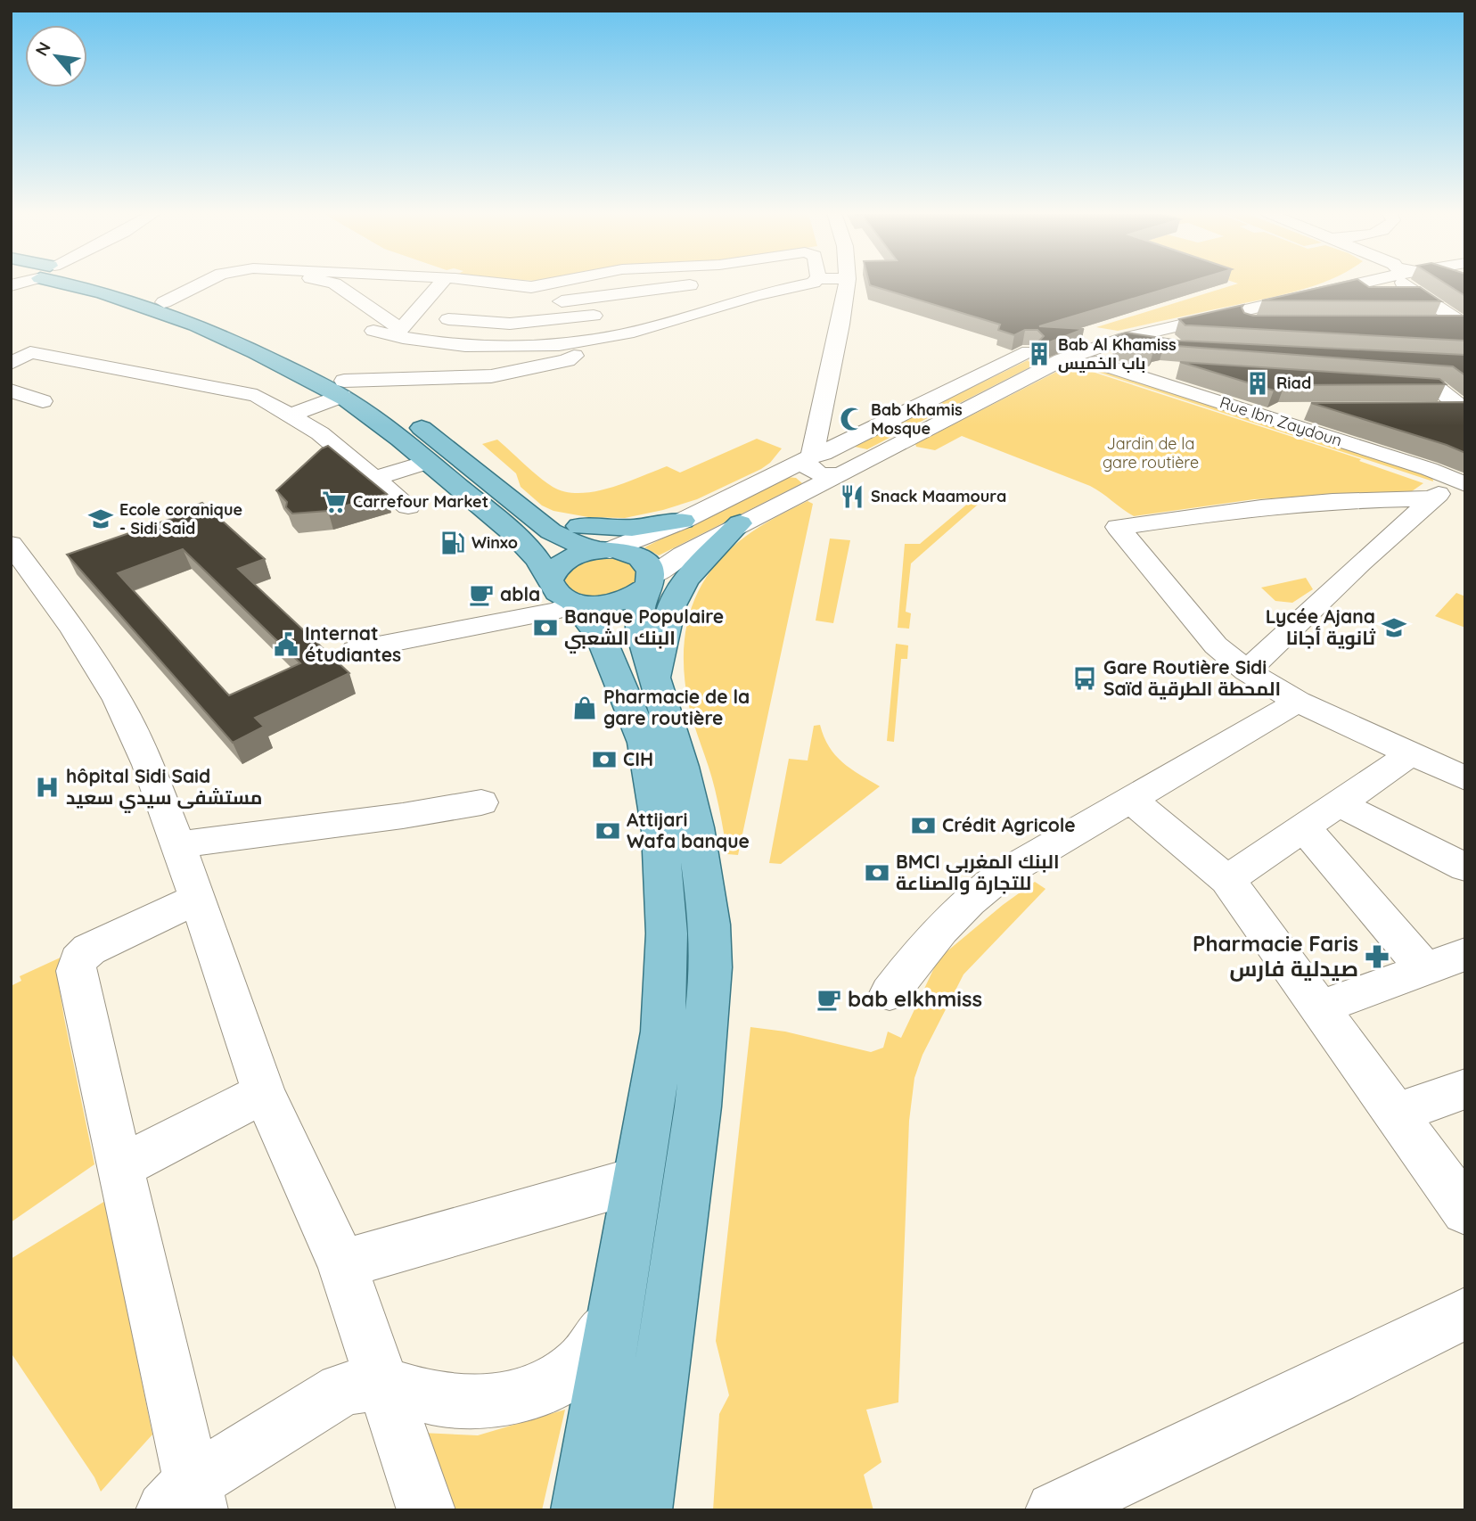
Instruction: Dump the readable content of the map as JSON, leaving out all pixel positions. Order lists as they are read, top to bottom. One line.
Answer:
{"streets":{"street":["Rue Ibn Zaydoun"]},"parks":["Jardin de la gare routière"],"places":{"building":["Bab Al Khamiss باب الخميس","Riad"],"mosque":["Bab Khamis Mosque"],"restaurant":["Snack Maamoura"],"supermarket":["Carrefour Market"],"school or university":["Ecole coranique - Sidi Said","Lycée Ajana ثانوية أجانا"],"fuel station":["Winxo"],"cafe":["abla","bab elkhmiss"],"bank":["Banque Populaire البنك الشعبي","CIH","Crédit Agricole","Attijari Wafa banque","BMCI البنك المغربي للتجارة والصناعة"],"public building":["Internat étudiantes"],"bus stop":["Gare Routière Sidi Saïd المحطة الطرقية"],"shop":["Pharmacie de la gare routière"],"hospital":["hôpital Sidi Said مستشفى سيدي سعيد"],"pharmacy":["Pharmacie Faris صيدلية فارس"]},"north":"top left"}
